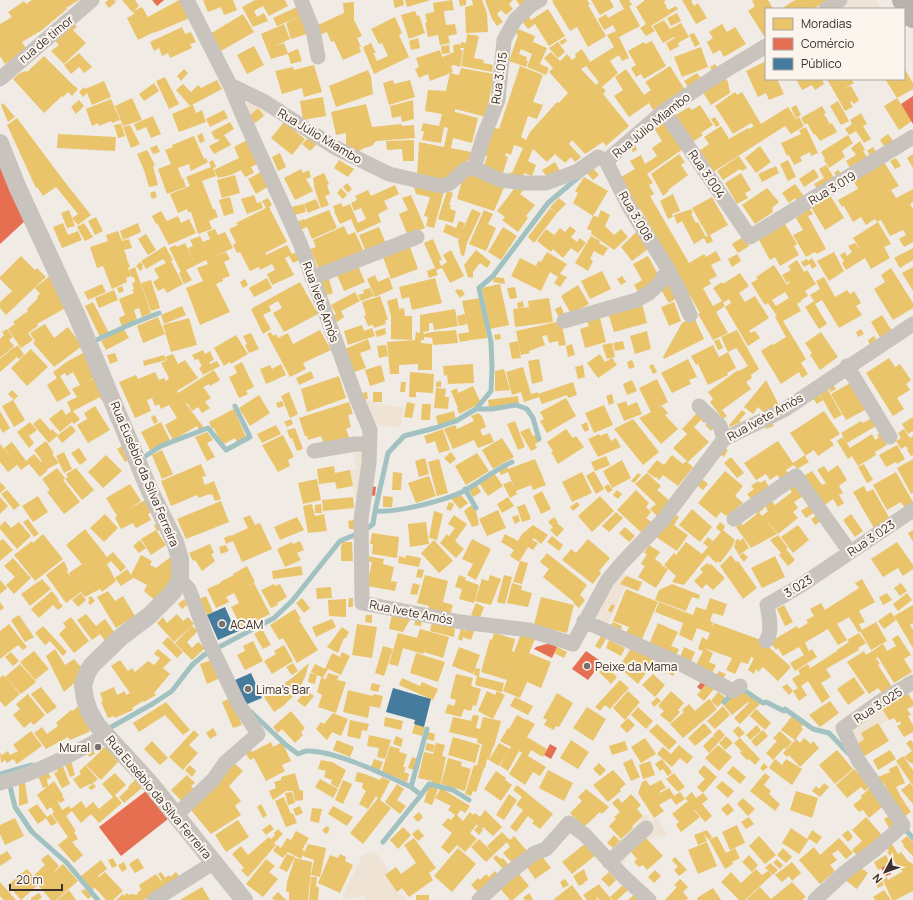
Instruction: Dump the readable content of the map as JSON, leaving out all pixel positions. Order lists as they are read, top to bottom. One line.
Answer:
{"streets":{"street":["rua de timor","Rua 3.015","Rua Júlio Miambo","Rua 3.004","Rua 3.019","Rua 3.008","Rua Ivete Amós","Rua Eusébio da Silva Ferreira","Rua 3.023","3.023","Rua 3.025"]},"crossings":[["Rua 3.015","Rua Júlio Miambo"],["Rua Júlio Miambo","Rua 3.004"],["Rua Júlio Miambo","Rua 3.008"],["Rua Júlio Miambo","Rua Ivete Amós"],["Rua 3.004","Rua 3.019"],["Rua 3.023","3.023"]],"places":["ACAM","Peixe da Mama","Lima's Bar","Mural"],"legend":["Moradias","Comércio","Público"],"scale_bar":"20 m","north":"bottom left"}
